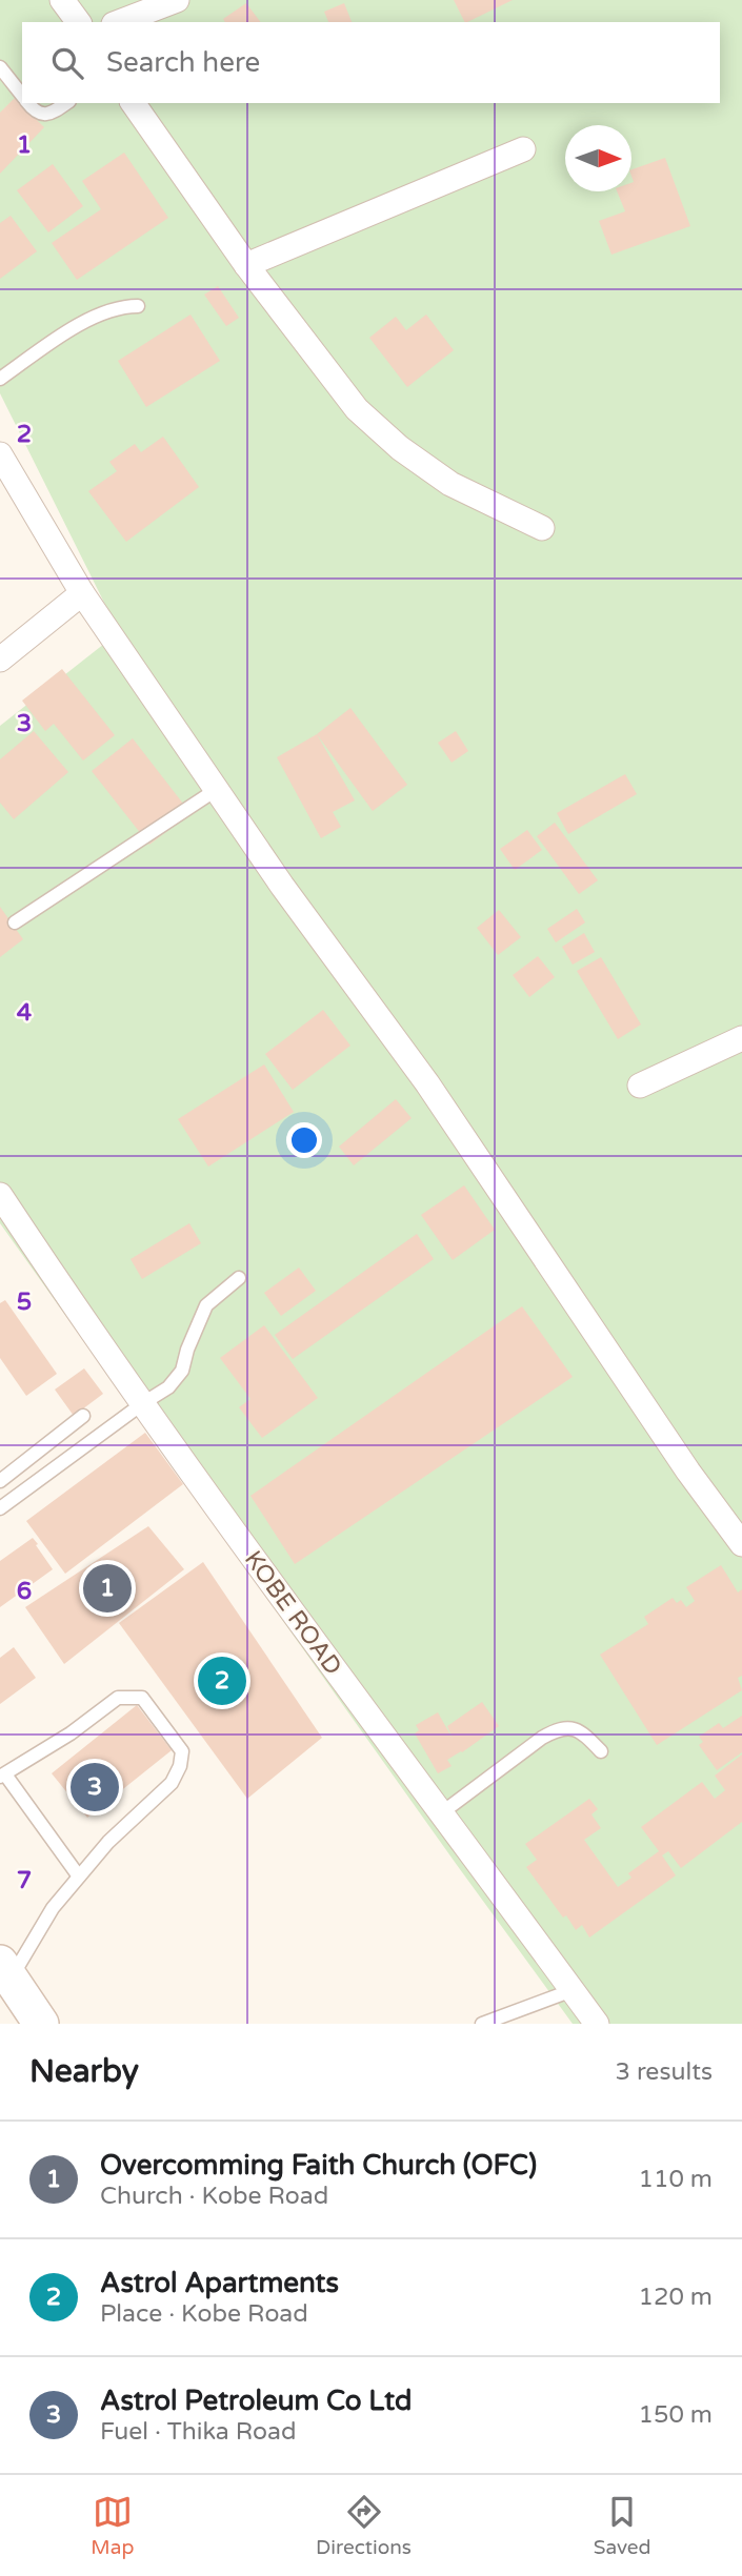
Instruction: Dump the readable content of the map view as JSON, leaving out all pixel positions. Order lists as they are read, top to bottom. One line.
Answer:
{"streets":{"street":["KOBE ROAD"]},"north":"right","page":{"search":"Search here","pins":["1","2","3"],"heading":["Nearby","3 results"],"list":[{"mark":"1","name":"Overcomming Faith Church (OFC)","note":"Church · Kobe Road","value":"110 m"},{"mark":"2","name":"Astrol Apartments","note":"Place · Kobe Road","value":"120 m"},{"mark":"3","name":"Astrol Petroleum Co Ltd","note":"Fuel · Thika Road","value":"150 m"}],"nav":["Map","Directions","Saved"]},"grid":{"rows":["1","2","3","4","5","6","7"]}}
